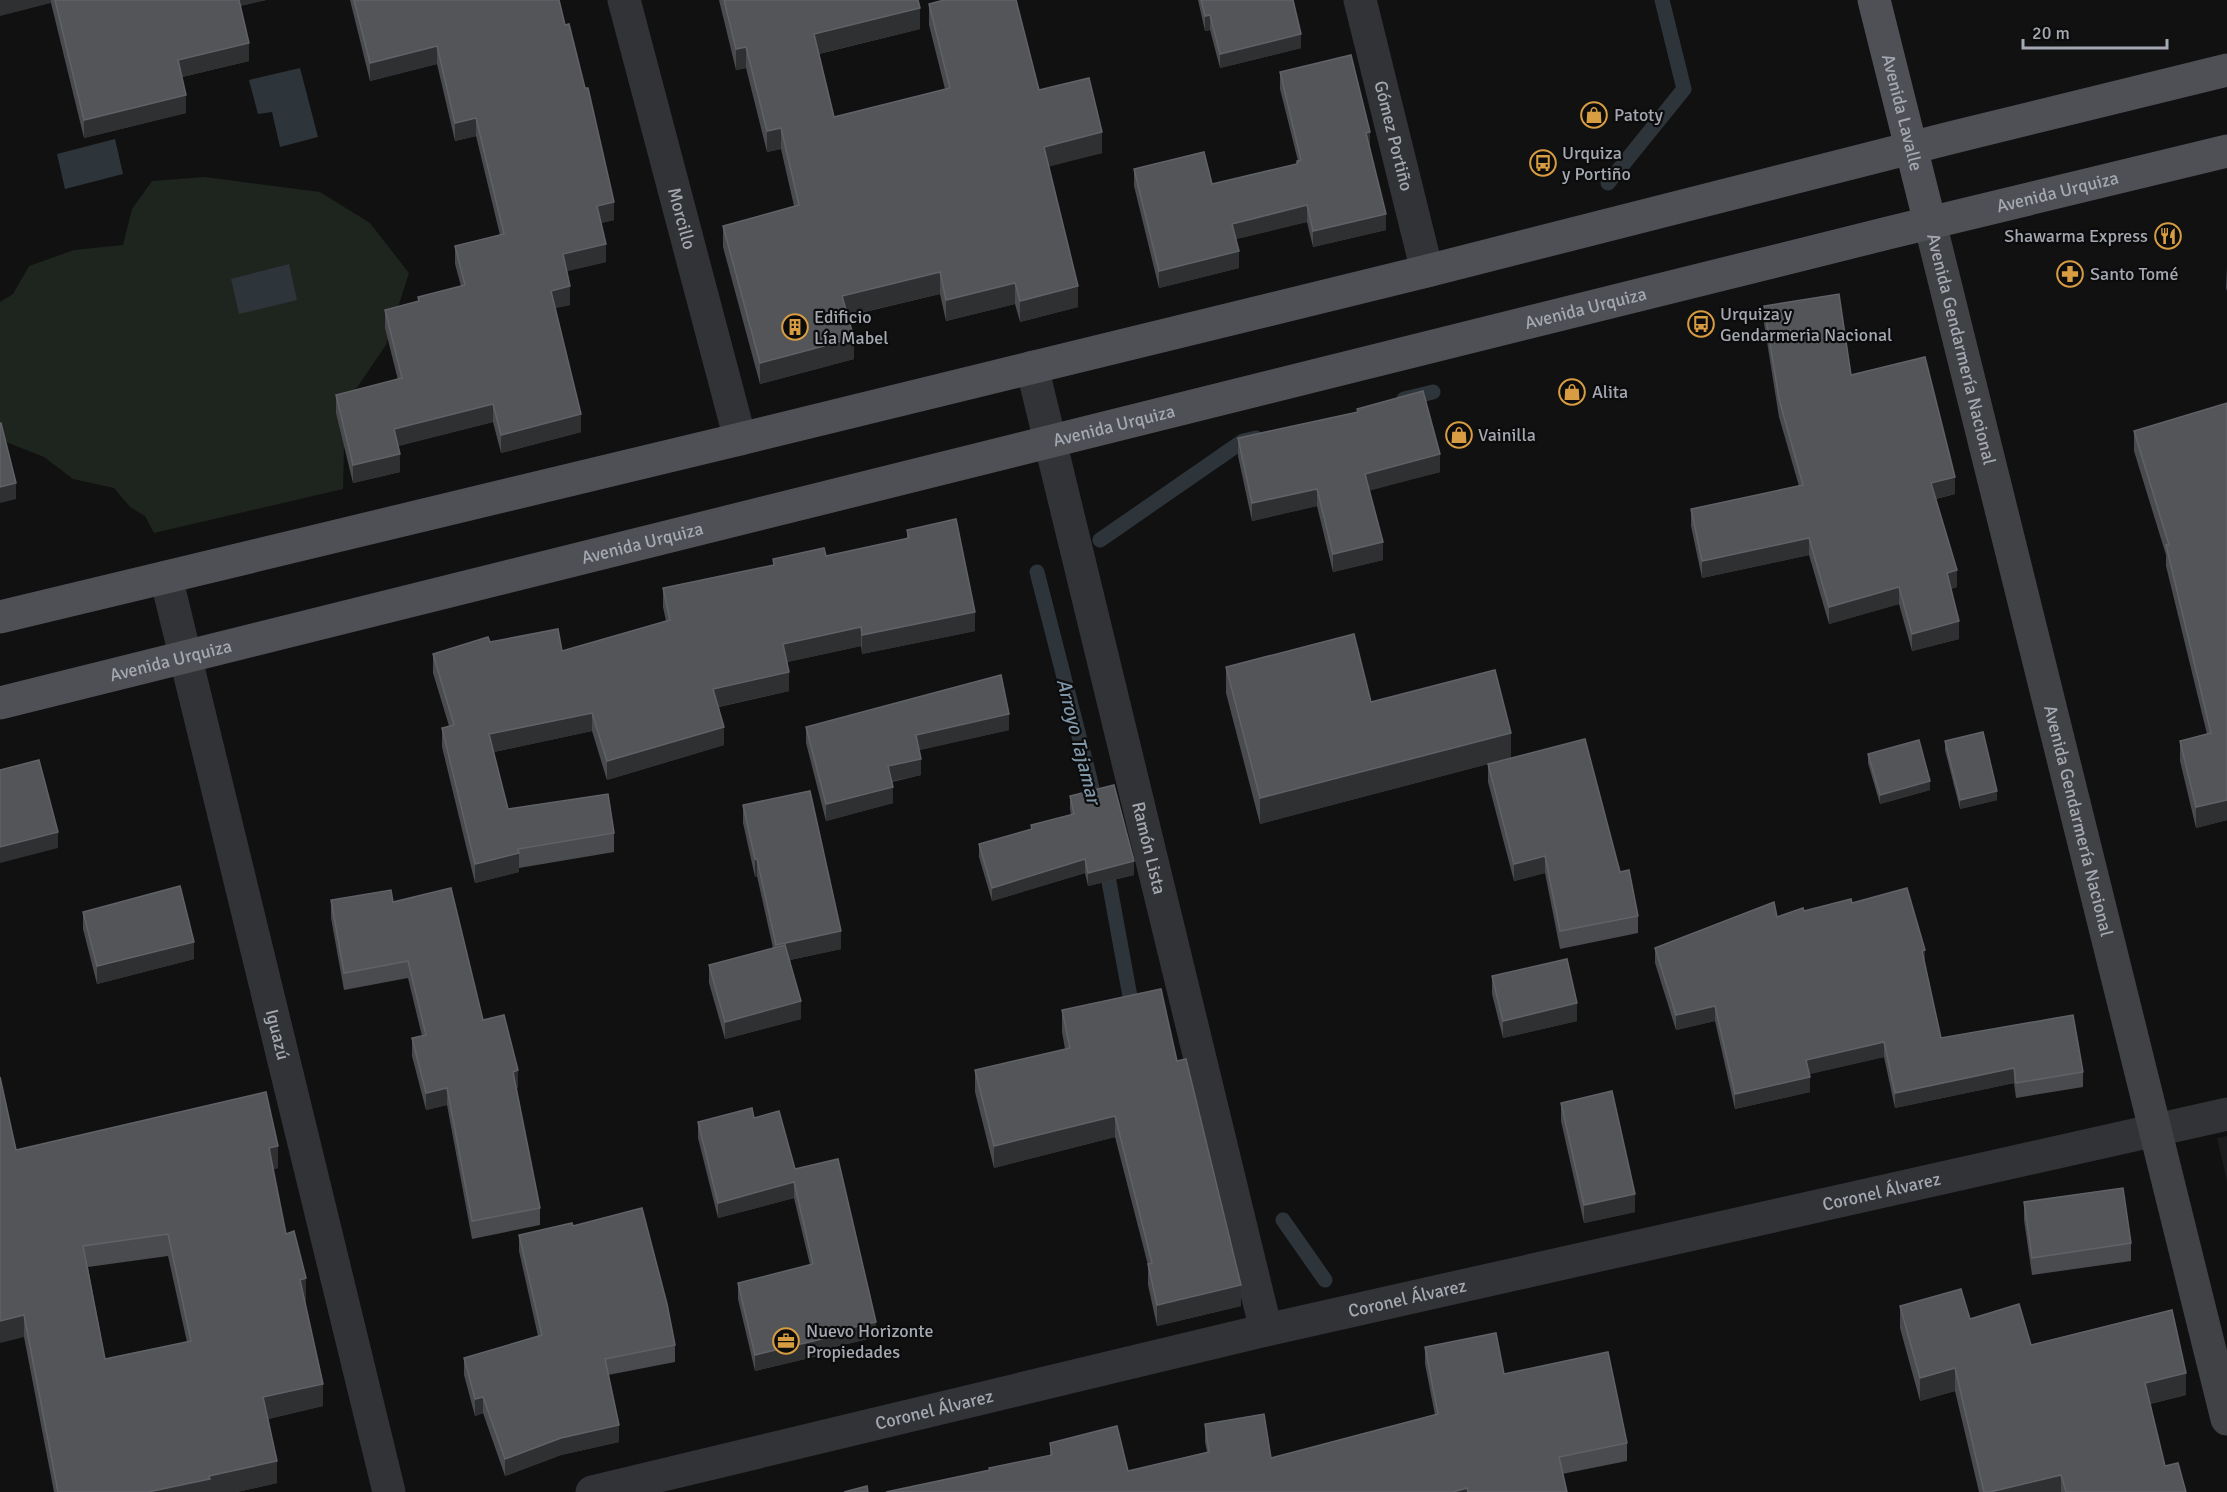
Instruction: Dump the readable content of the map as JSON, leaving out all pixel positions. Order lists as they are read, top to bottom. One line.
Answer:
{"streets":{"main road":["Avenida Lavalle","Avenida Urquiza","Avenida Gendarmería Nacional"],"street":["Gómez Portiño","Morcillo","Ramón Lista","Iguazú","Coronel Álvarez"]},"crossings":[["Avenida Lavalle","Avenida Urquiza"],["Avenida Lavalle","Avenida Gendarmería Nacional"],["Avenida Urquiza","Avenida Gendarmería Nacional"],["Avenida Urquiza","Ramón Lista"],["Avenida Urquiza","Iguazú"],["Avenida Gendarmería Nacional","Coronel Álvarez"],["Ramón Lista","Coronel Álvarez"]],"water":["Arroyo Tajamar"],"places":{"shop":["Patoty","Alita","Vainilla"],"bus stop":["Urquiza y Portiño","Urquiza y Gendarmeria Nacional"],"restaurant":["Shawarma Express"],"pharmacy":["Santo Tomé"],"building":["Edificio Lía Mabel"],"office":["Nuevo Horizonte Propiedades"]},"scale_bar":"20 m"}
